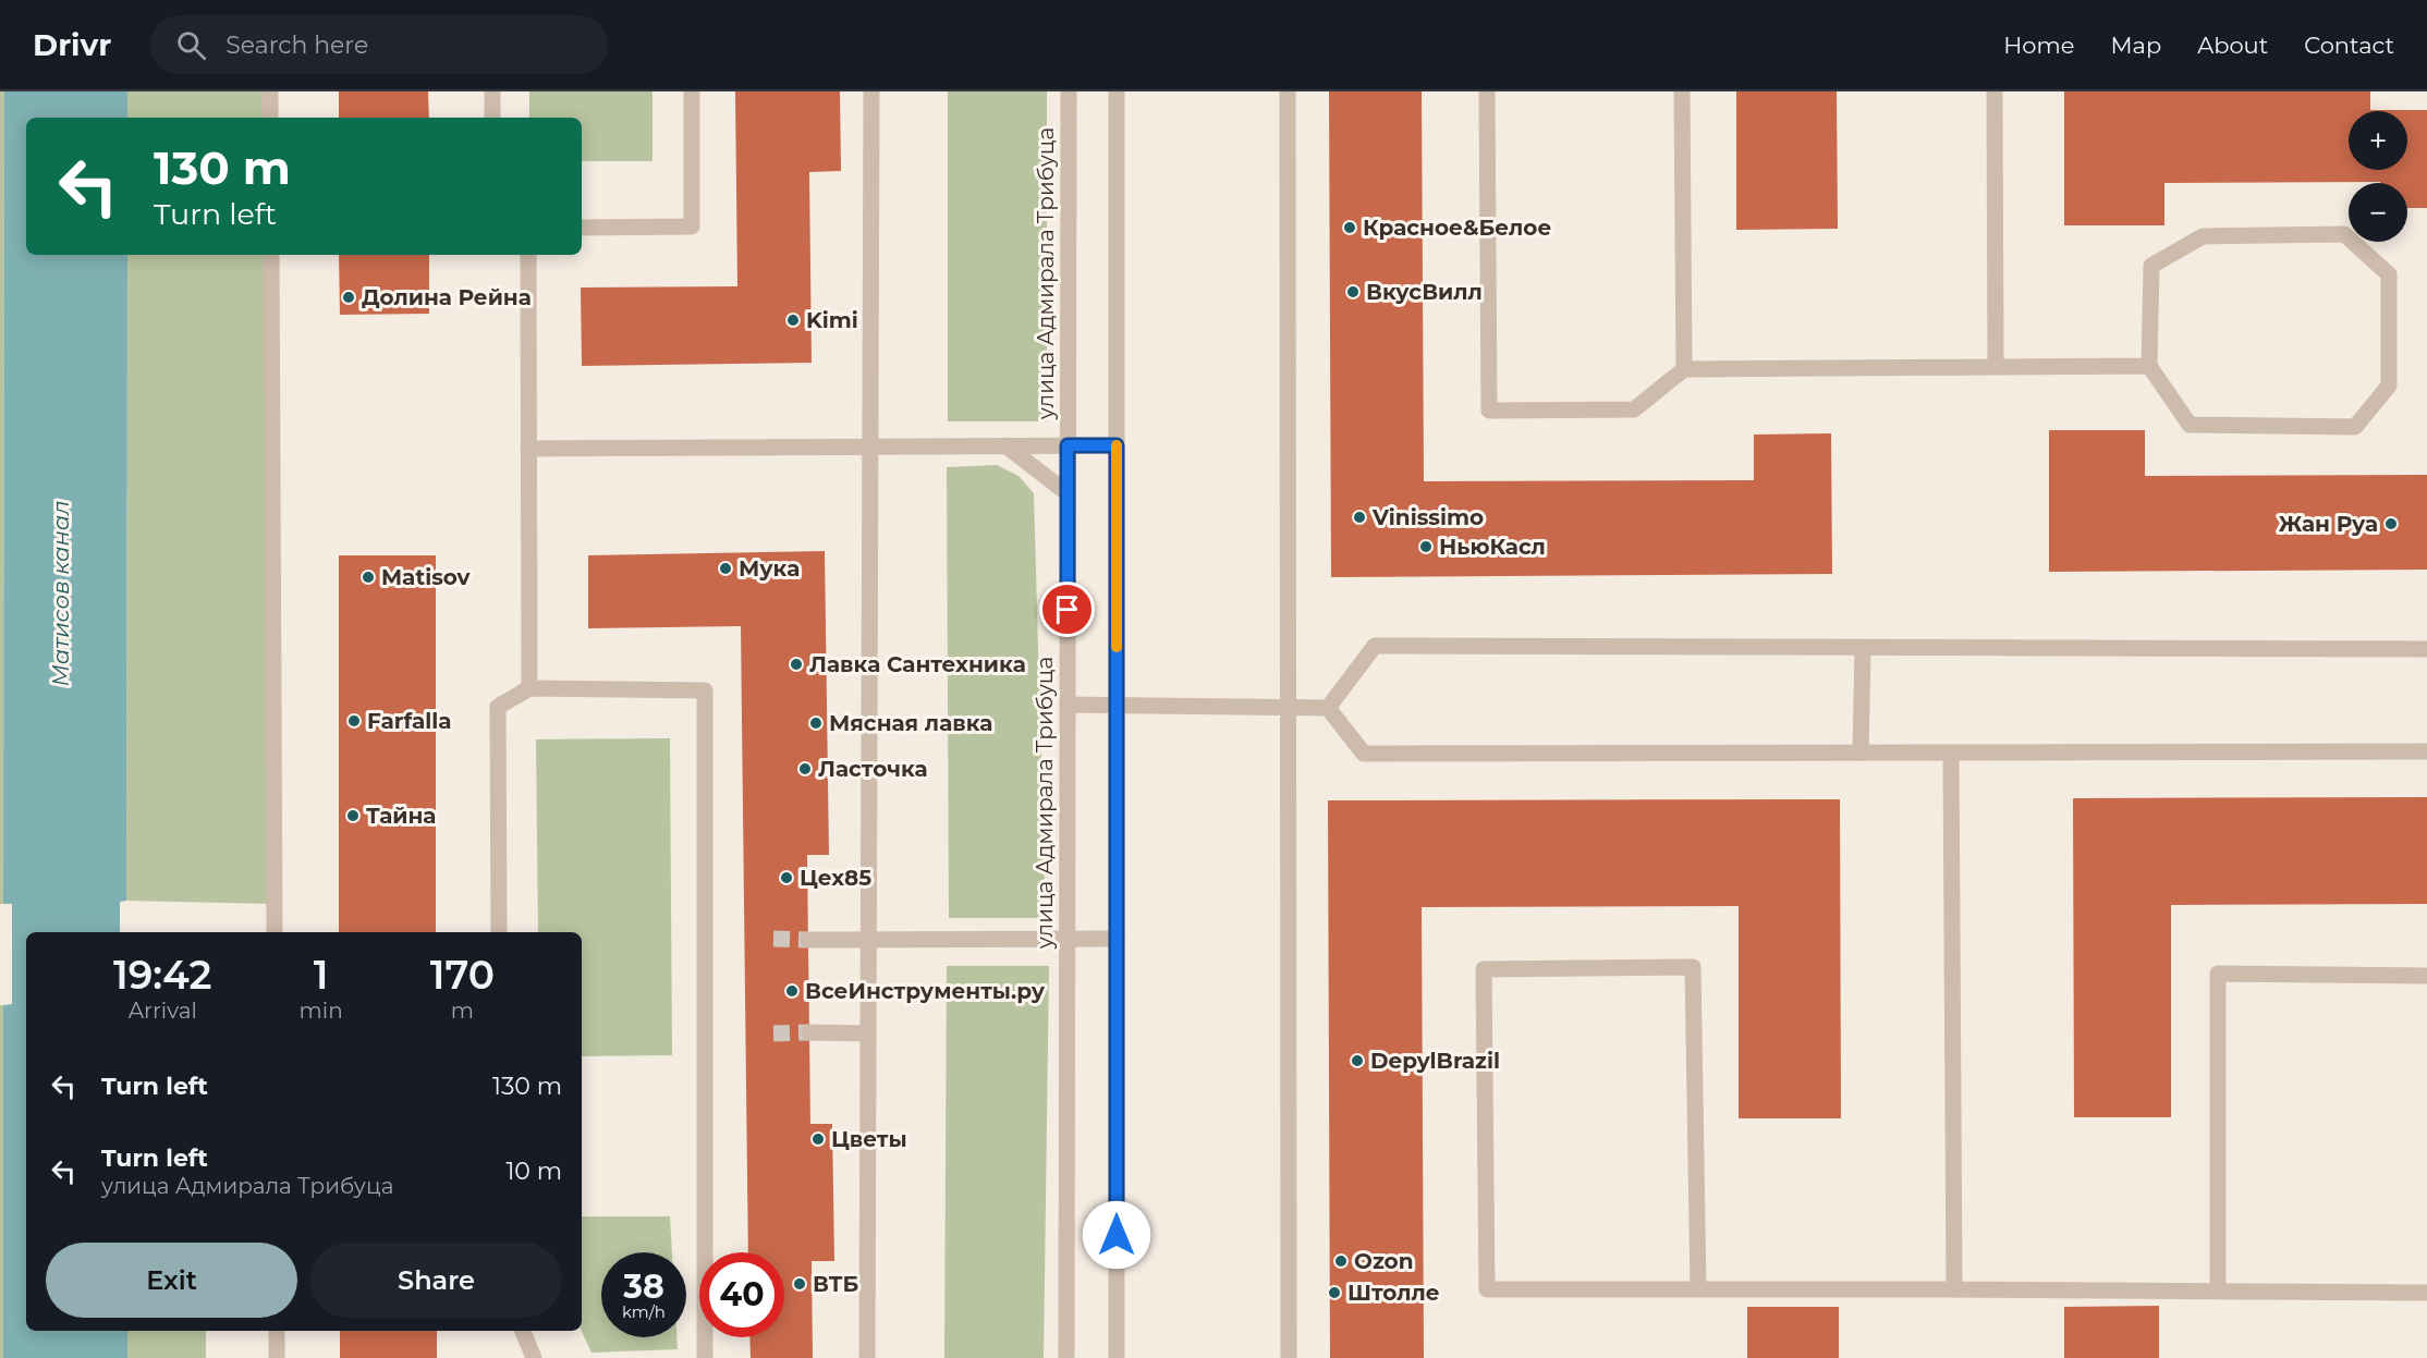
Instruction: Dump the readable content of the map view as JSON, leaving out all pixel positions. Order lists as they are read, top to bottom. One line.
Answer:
{"streets":{"street":["улица Адмирала Трибуца"]},"water":["Матисов канал"],"places":["Красное&Белое","ВкусВилл","Долина Рейна","Kimi","Vinissimo","Жан Руа","НьюКасл","Мука","Matisov","Лавка Сантехника","Farfalla","Мясная лавка","Ласточка","Тайна","Цех85","ВсеИнструменты.ру","DepylBrazil","Цветы","Ozon","ВТБ","Штолле"],"page":{"header":"Drivr","search":"Search here","nav":["Home","Map","About","Contact"],"map_buttons":["+","−"],"turn":["130 m","Turn left"],"eta":["19:42","Arrival","1","min","170","m"],"list":[{"name":"Turn left","value":"130 m"},{"name":"Turn left","note":"улица Адмирала Трибуца","value":"10 m"}],"buttons":["Exit","Share"],"speed":"38 km/h","limit":"40"}}
